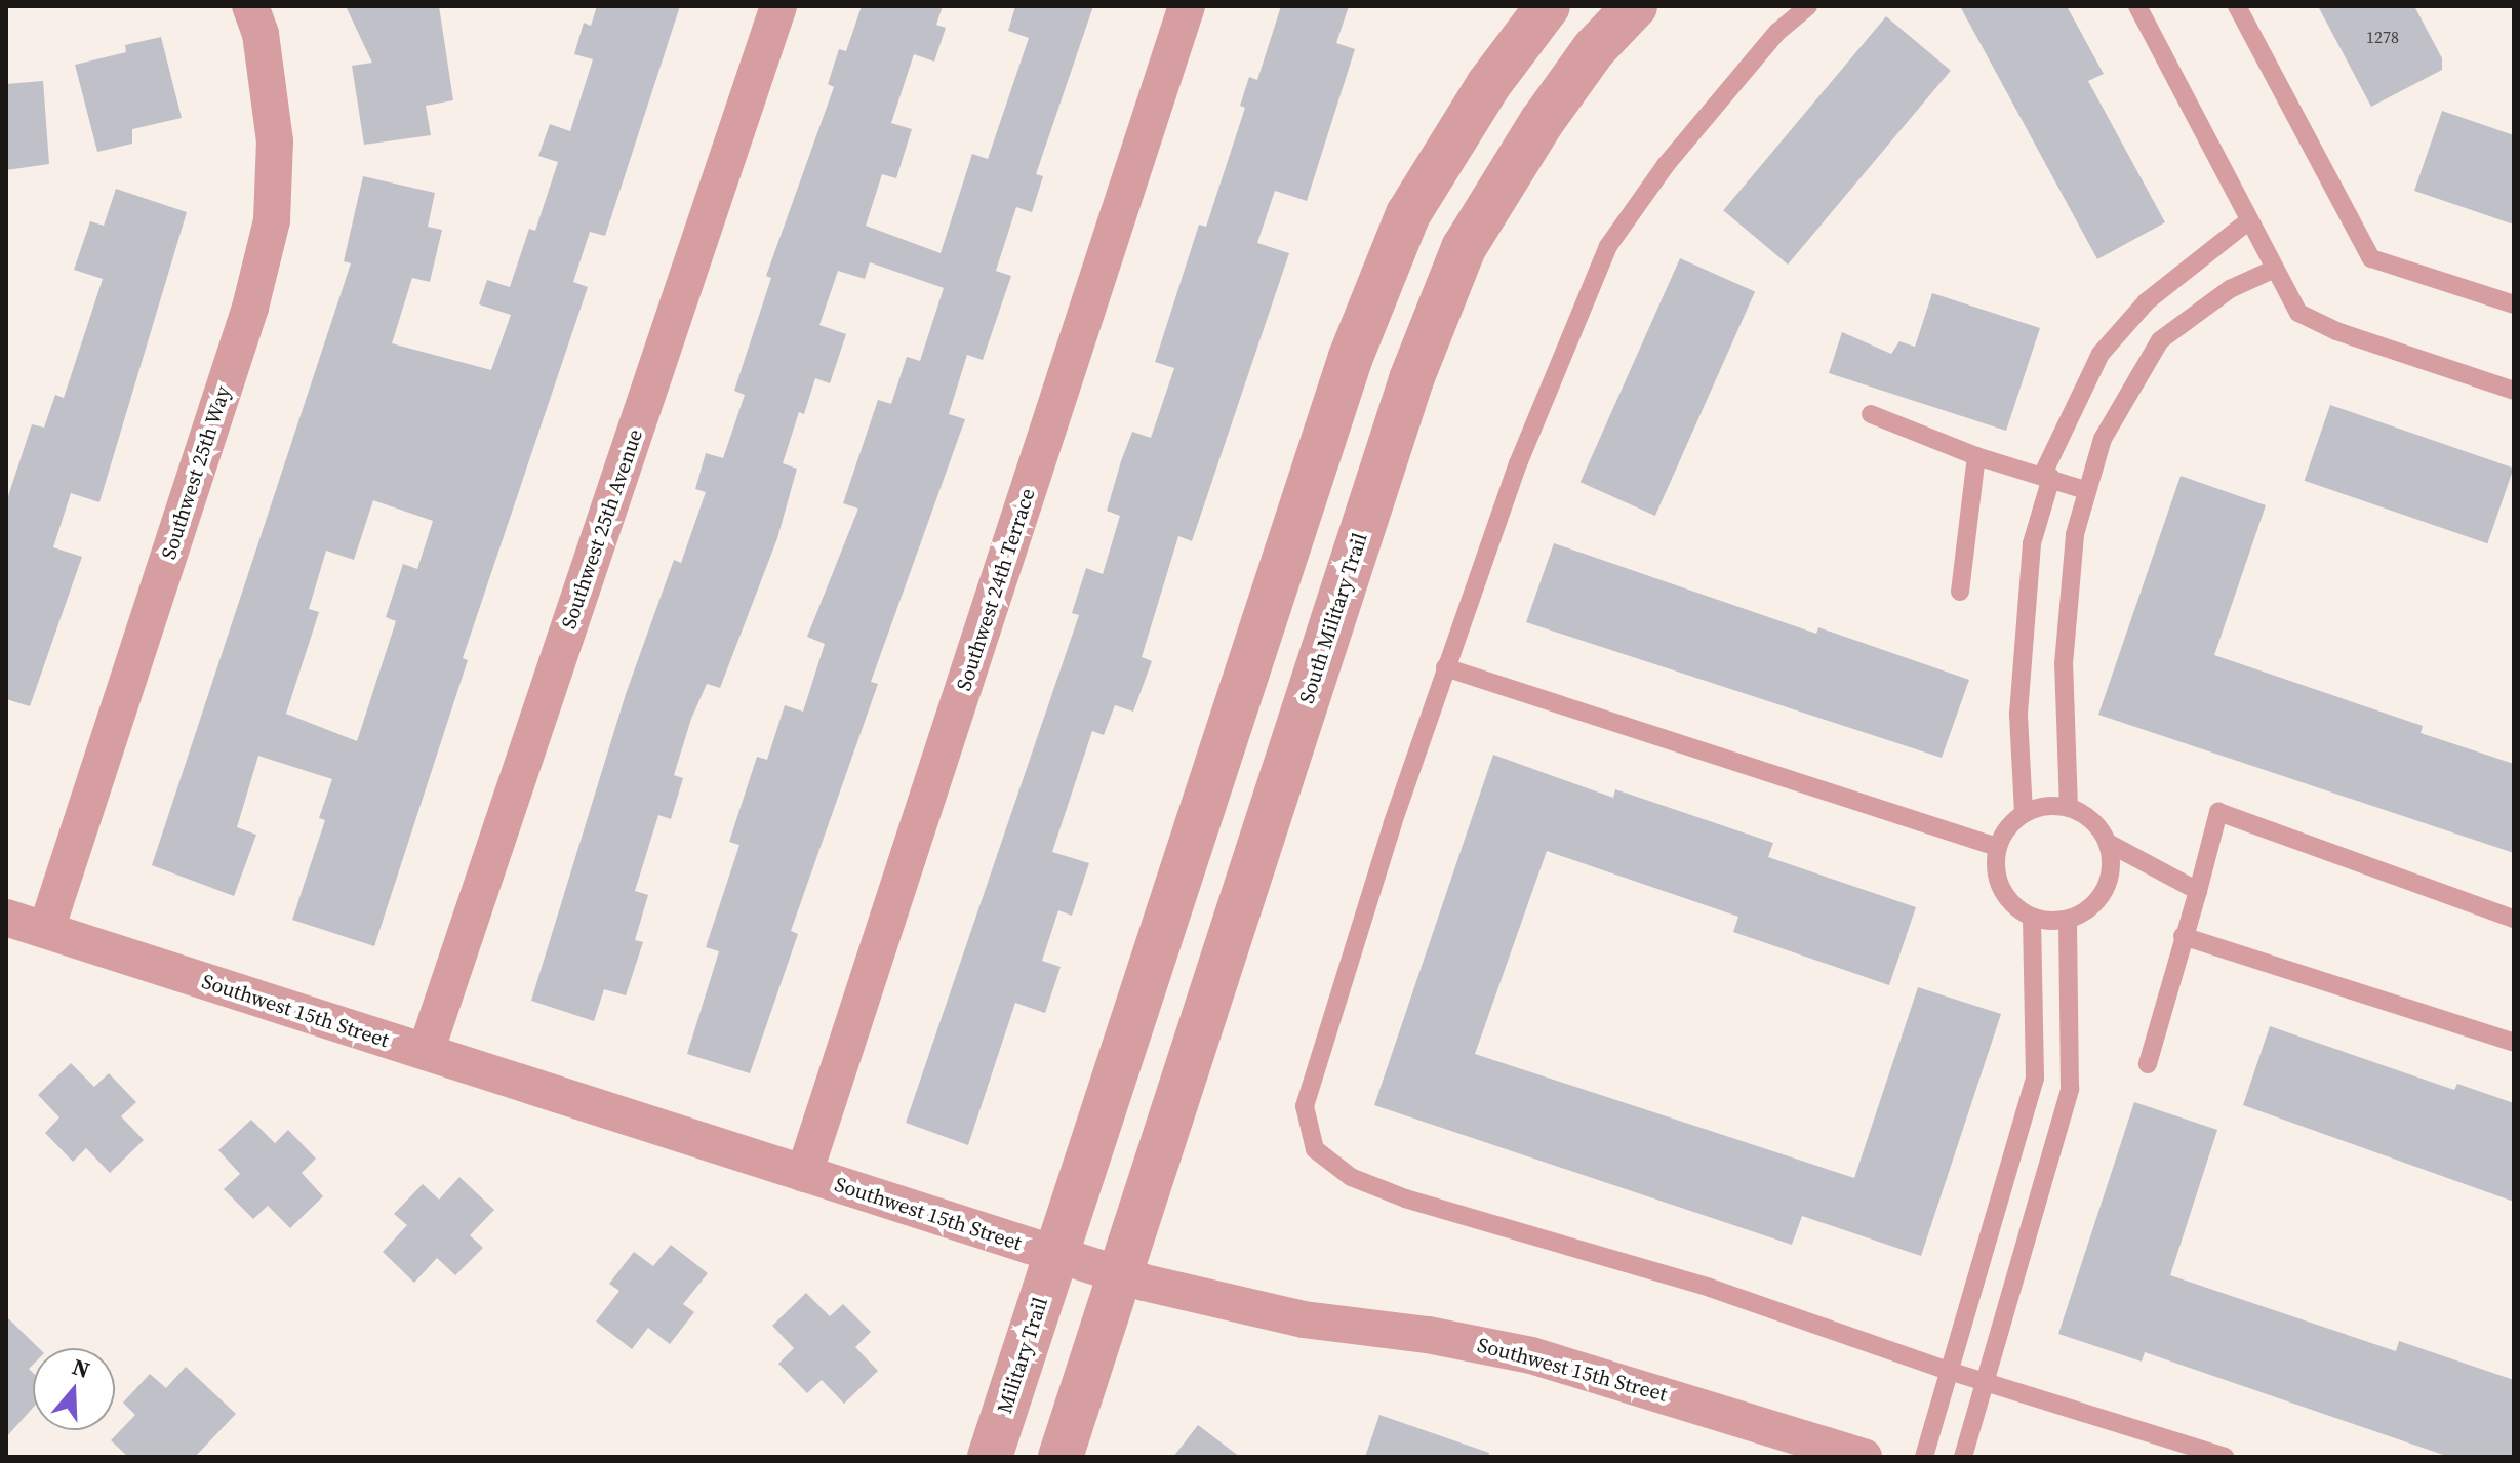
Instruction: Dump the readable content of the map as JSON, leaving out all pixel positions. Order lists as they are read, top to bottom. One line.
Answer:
{"streets":{"street":["Southwest 25th Way","Southwest 25th Avenue","Southwest 24th Terrace","South Military Trail","Southwest 15th Street","Military Trail"]},"crossings":[["Southwest 25th Way","Southwest 15th Street"],["Southwest 25th Avenue","Southwest 15th Street"],["Southwest 24th Terrace","Southwest 15th Street"],["South Military Trail","Southwest 15th Street"],["Southwest 15th Street","Military Trail"]],"house_numbers":["1278"],"north":"top"}
